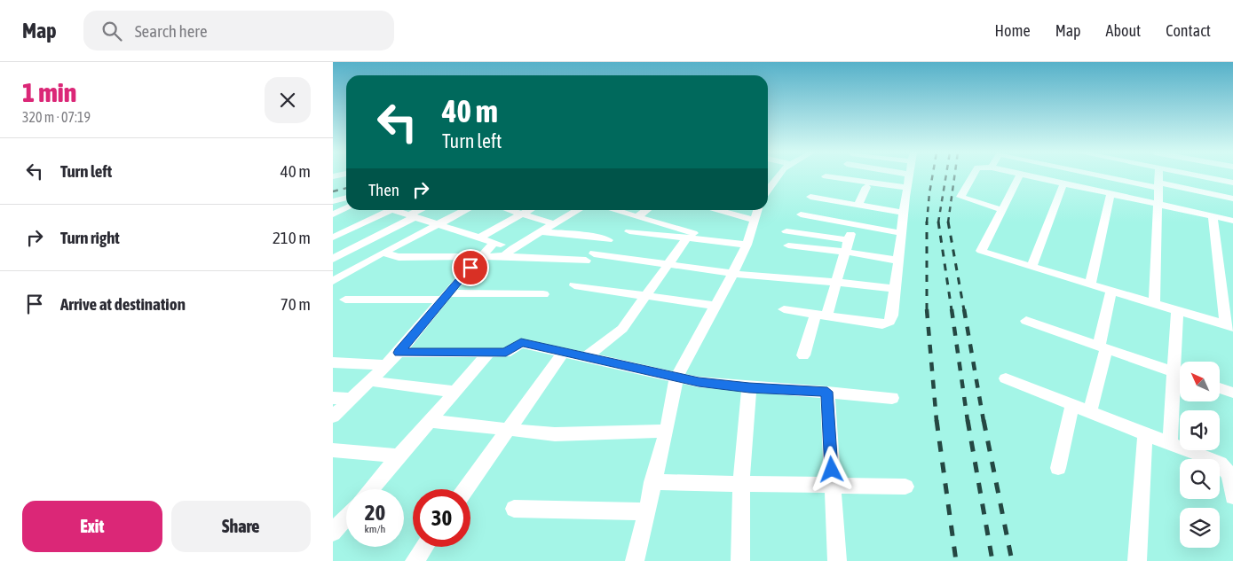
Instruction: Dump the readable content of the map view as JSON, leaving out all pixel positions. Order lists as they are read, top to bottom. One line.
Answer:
{"north":"top left","page":{"header":"Map","search":"Search here","nav":["Home","Map","About","Contact"],"heading":["1 min","320 m · 07:19"],"turn":["40 m","Turn left"],"list":[{"name":"Turn left","value":"40 m"},{"name":"Turn right","value":"210 m"},{"name":"Arrive at destination","value":"70 m"}],"then":"Then","speed":"20 km/h","limit":"30","buttons":["Exit","Share"]}}
